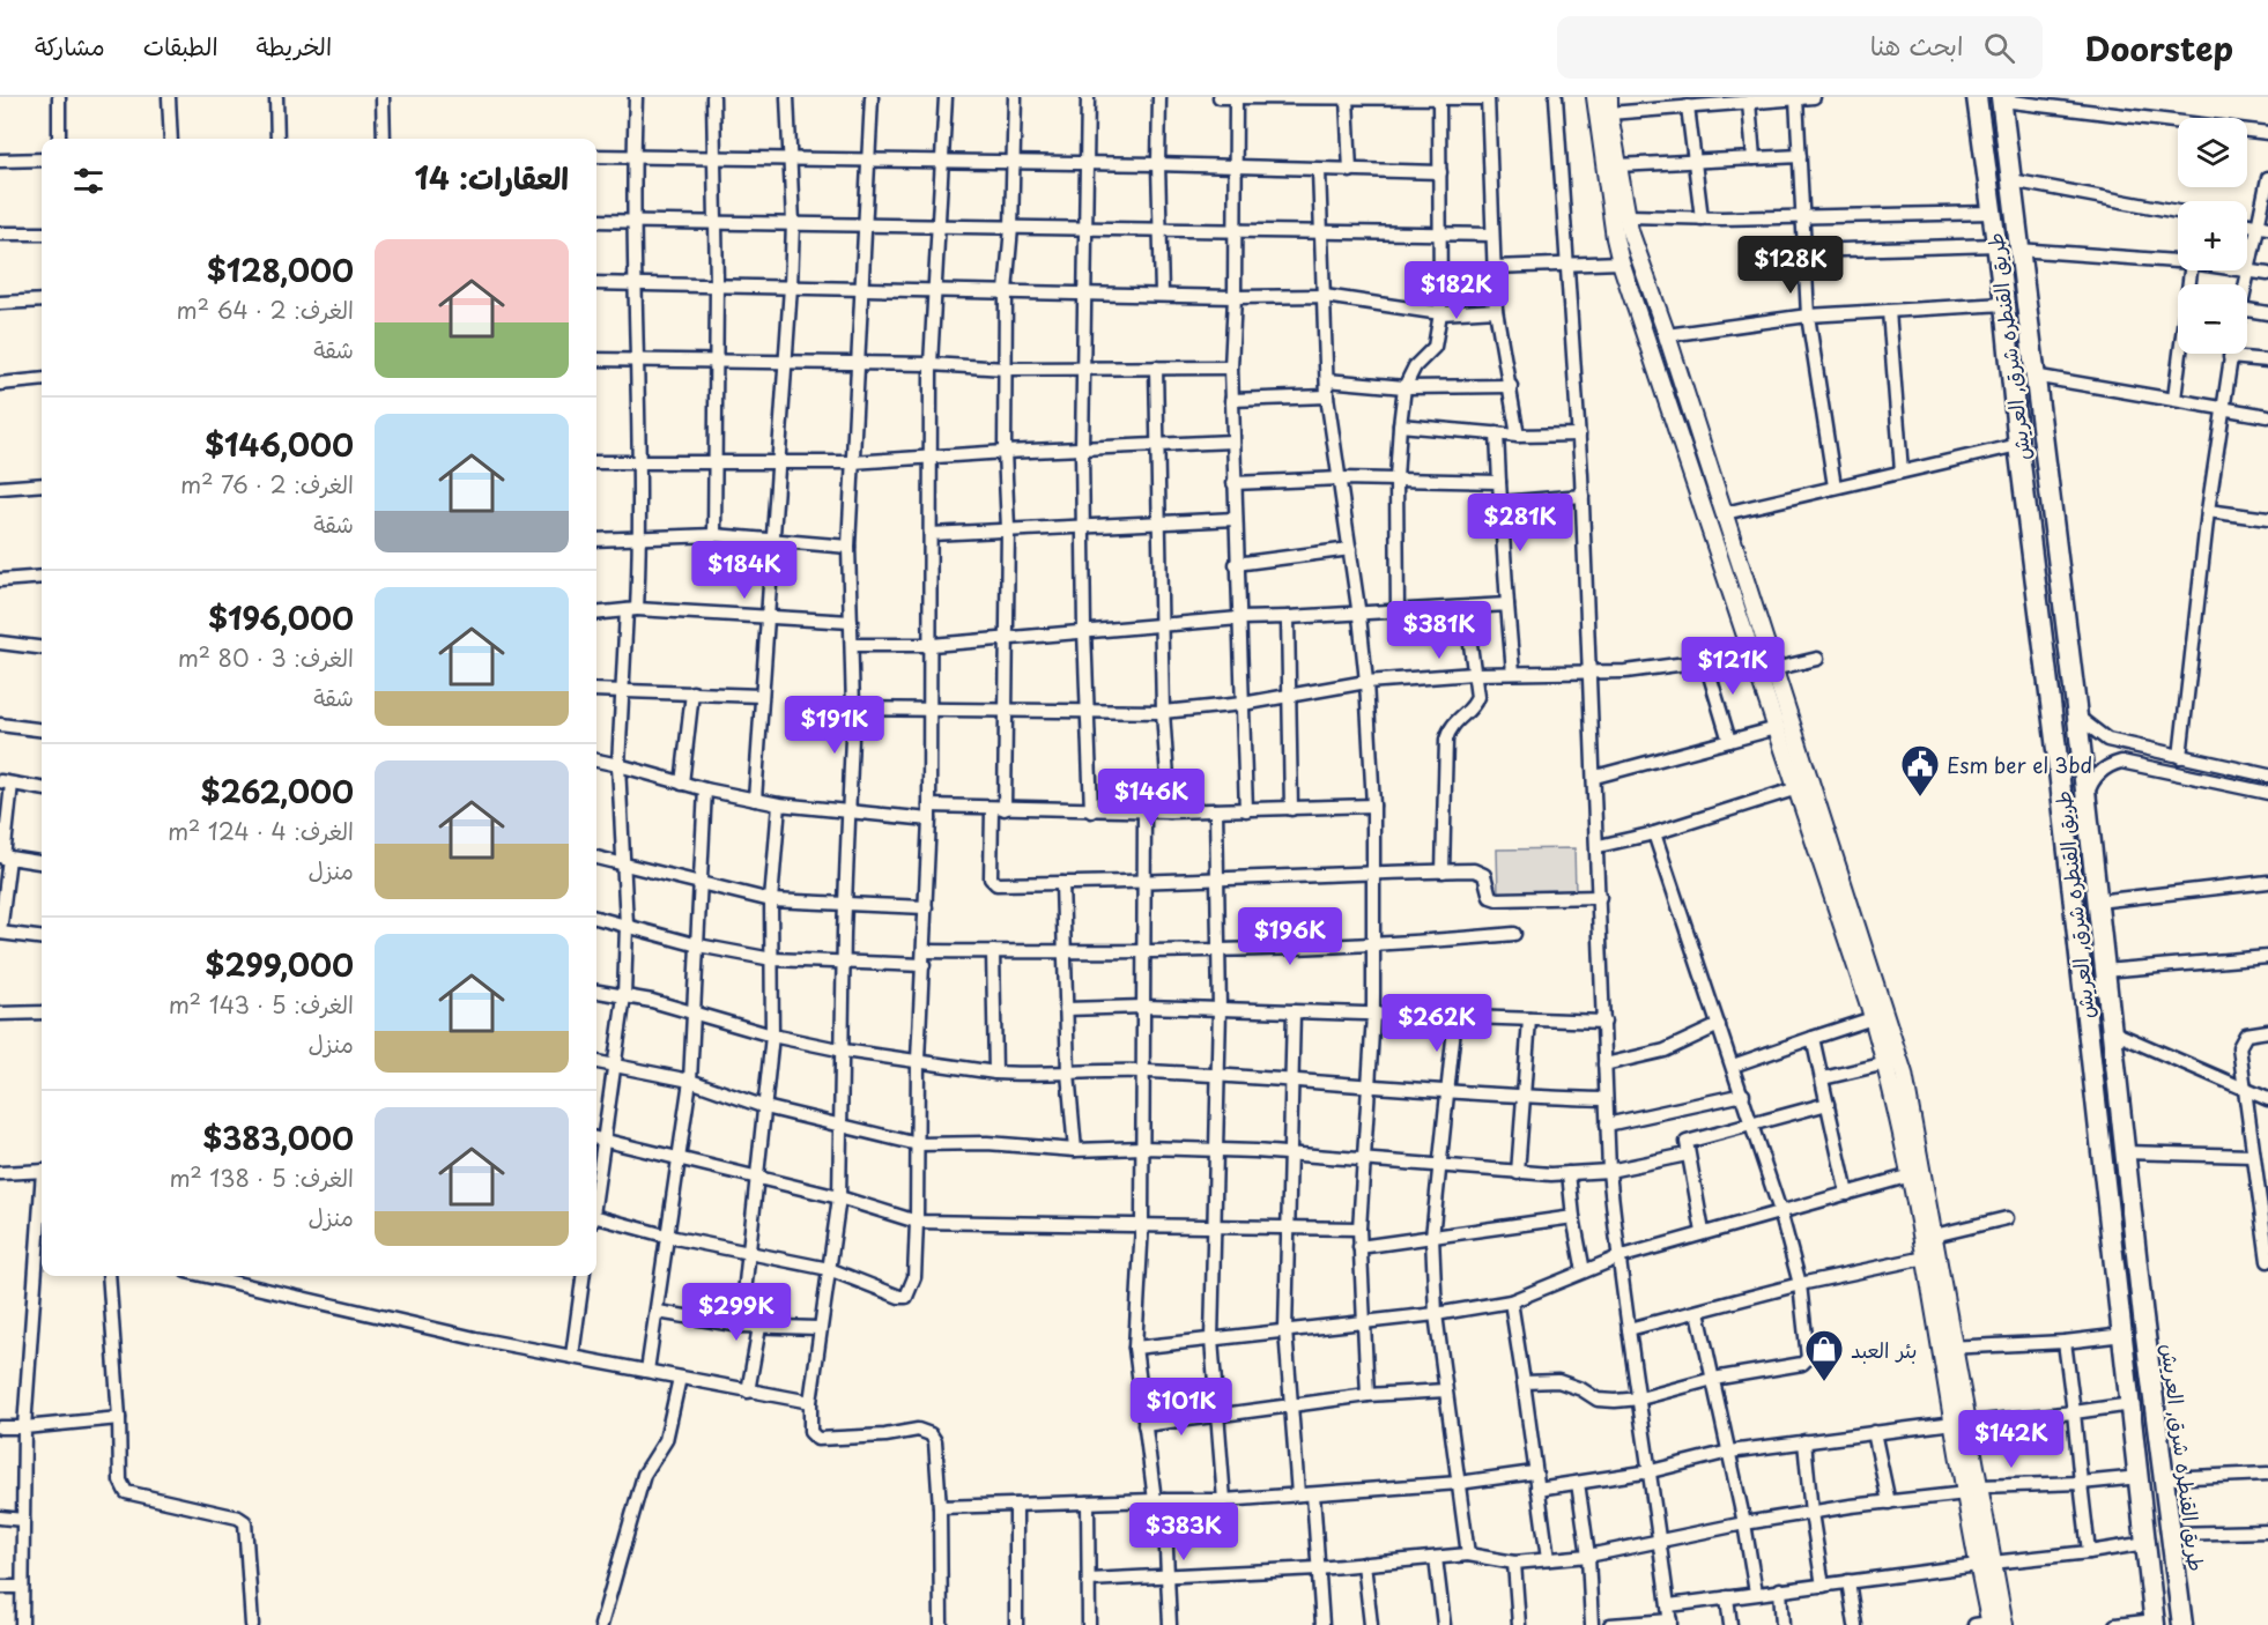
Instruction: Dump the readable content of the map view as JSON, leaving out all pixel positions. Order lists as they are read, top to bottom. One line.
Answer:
{"streets":{"highway":["طريق القنطره شرق, العريش"]},"places":{"public building":["Esm ber el 3bd"],"shop":["بئر العبد"]},"page":{"header":"Doorstep","search":"ابحث هنا","nav":["الخريطة","الطبقات","مشاركة"],"map_buttons":["+","−"],"heading":"العقارات: 14","list":[{"name":"$128,000","note":"الغرف: 2 · 64 m² · شقة"},{"name":"$146,000","note":"الغرف: 2 · 76 m² · شقة"},{"name":"$196,000","note":"الغرف: 3 · 80 m² · شقة"},{"name":"$262,000","note":"الغرف: 4 · 124 m² · منزل"},{"name":"$299,000","note":"الغرف: 5 · 143 m² · منزل"},{"name":"$383,000","note":"الغرف: 5 · 138 m² · منزل"}],"price":["$128K","$182K","$281K","$184K","$381K","$121K","$191K","$146K","$196K","$262K","$299K","$101K","$142K","$383K"]}}
